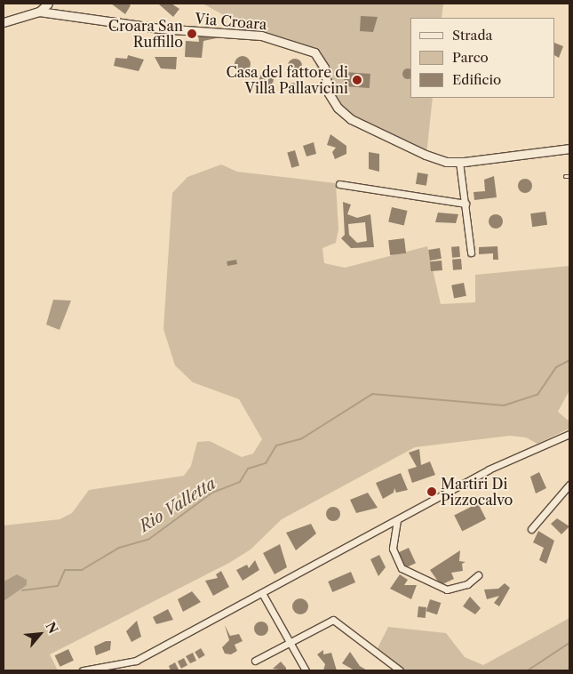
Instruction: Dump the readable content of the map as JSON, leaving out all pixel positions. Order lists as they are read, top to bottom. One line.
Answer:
{"streets":{"street":["Via Croara"]},"water":["Rio Valletta"],"places":["Croara San Ruffillo","Casa del fattore di Villa Pallavicini","Martiri Di Pizzocalvo"],"legend":["Strada","Parco","Edificio"],"north":"top right"}
